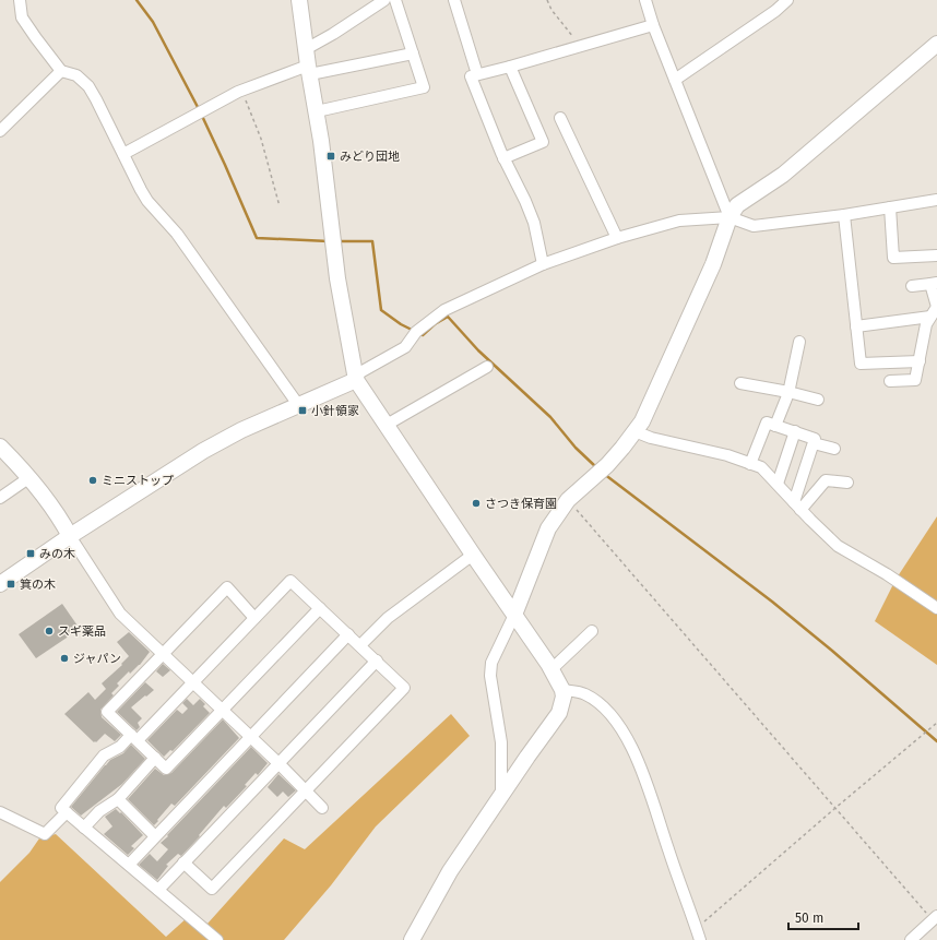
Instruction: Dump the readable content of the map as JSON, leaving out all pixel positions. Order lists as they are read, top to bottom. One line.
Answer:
{"places":{"transit":["みどり団地","小針領家","みの木","箕の木"],"other":["ミニストップ","さつき保育園","スギ薬品","ジャパン"]},"scale_bar":"50 m"}
